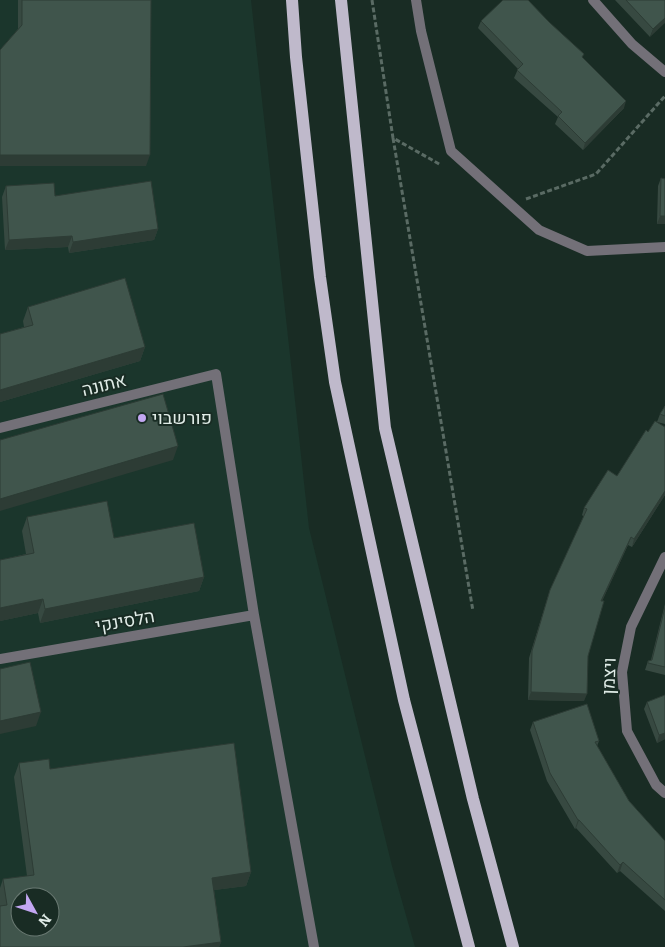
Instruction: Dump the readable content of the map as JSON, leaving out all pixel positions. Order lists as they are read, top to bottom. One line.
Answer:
{"streets":{"street":["אתונה","הלסינקי","ויצמן"]},"crossings":[["אתונה","הלסינקי"]],"places":["פורשבוי"],"north":"bottom right"}
